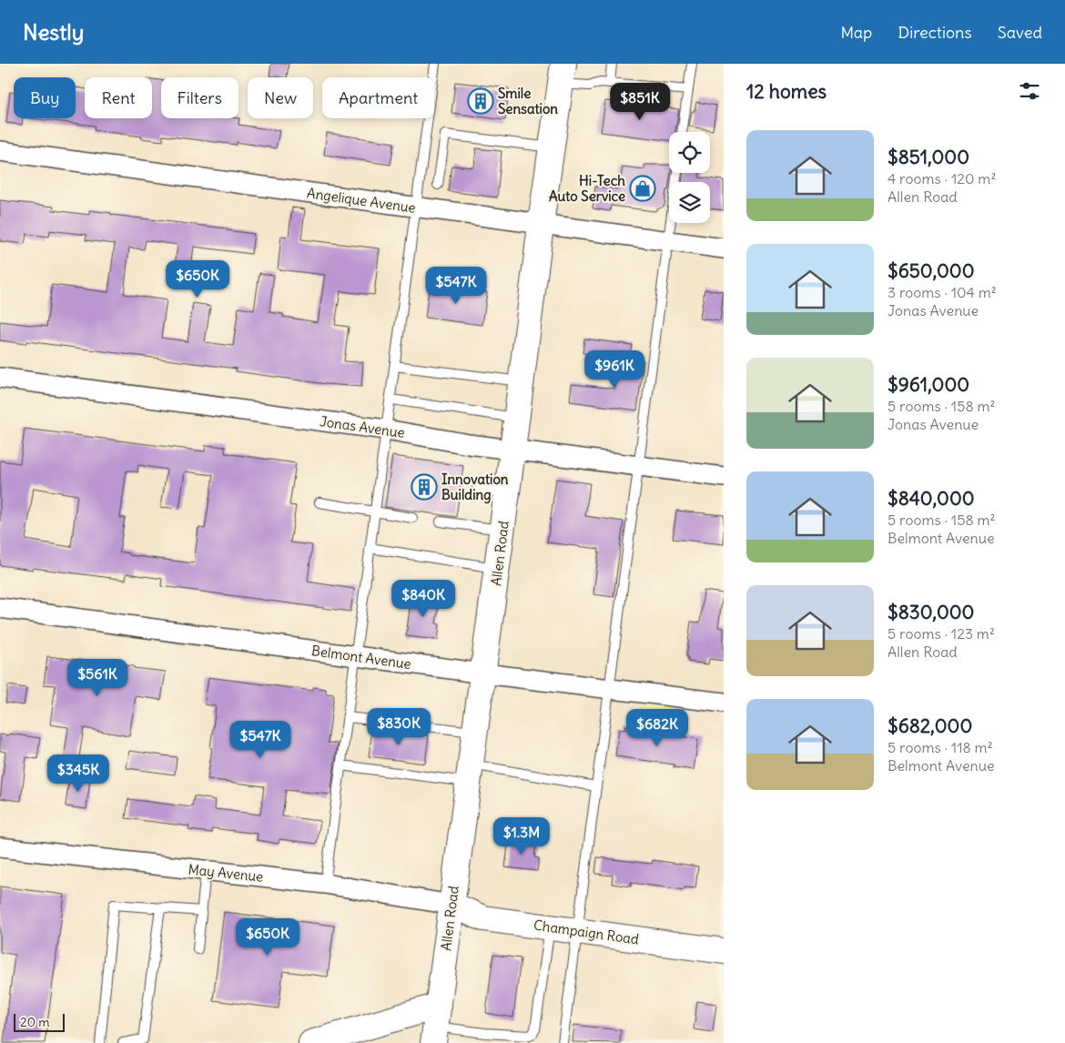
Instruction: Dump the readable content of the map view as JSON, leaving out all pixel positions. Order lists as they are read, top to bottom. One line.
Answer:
{"streets":{"main road":["Allen Road","Champaign Road"],"street":["Angelique Avenue","Jonas Avenue","Belmont Avenue","May Avenue"]},"crossings":[["Angelique Avenue","Allen Road"],["Jonas Avenue","Allen Road"],["Allen Road","Belmont Avenue"],["Allen Road","May Avenue"],["Allen Road","Champaign Road"],["May Avenue","Champaign Road"]],"places":{"building":["Smile Sensation","Innovation Building"],"shop":["Hi-Tech Auto Service"]},"scale_bar":"20 m","page":{"header":"Nestly","nav":["Map","Directions","Saved"],"heading":"12 homes","chip":["Buy","Rent","Filters","New","Apartment"],"price":["$851K","$650K","$547K","$961K","$840K","$561K","$830K","$682K","$547K","$345K","$1.3M","$650K"],"list":[{"name":"$851,000","note":"4 rooms · 120 m² · Allen Road"},{"name":"$650,000","note":"3 rooms · 104 m² · Jonas Avenue"},{"name":"$961,000","note":"5 rooms · 158 m² · Jonas Avenue"},{"name":"$840,000","note":"5 rooms · 158 m² · Belmont Avenue"},{"name":"$830,000","note":"5 rooms · 123 m² · Allen Road"},{"name":"$682,000","note":"5 rooms · 118 m² · Belmont Avenue"}],"scale":"20 m"}}
